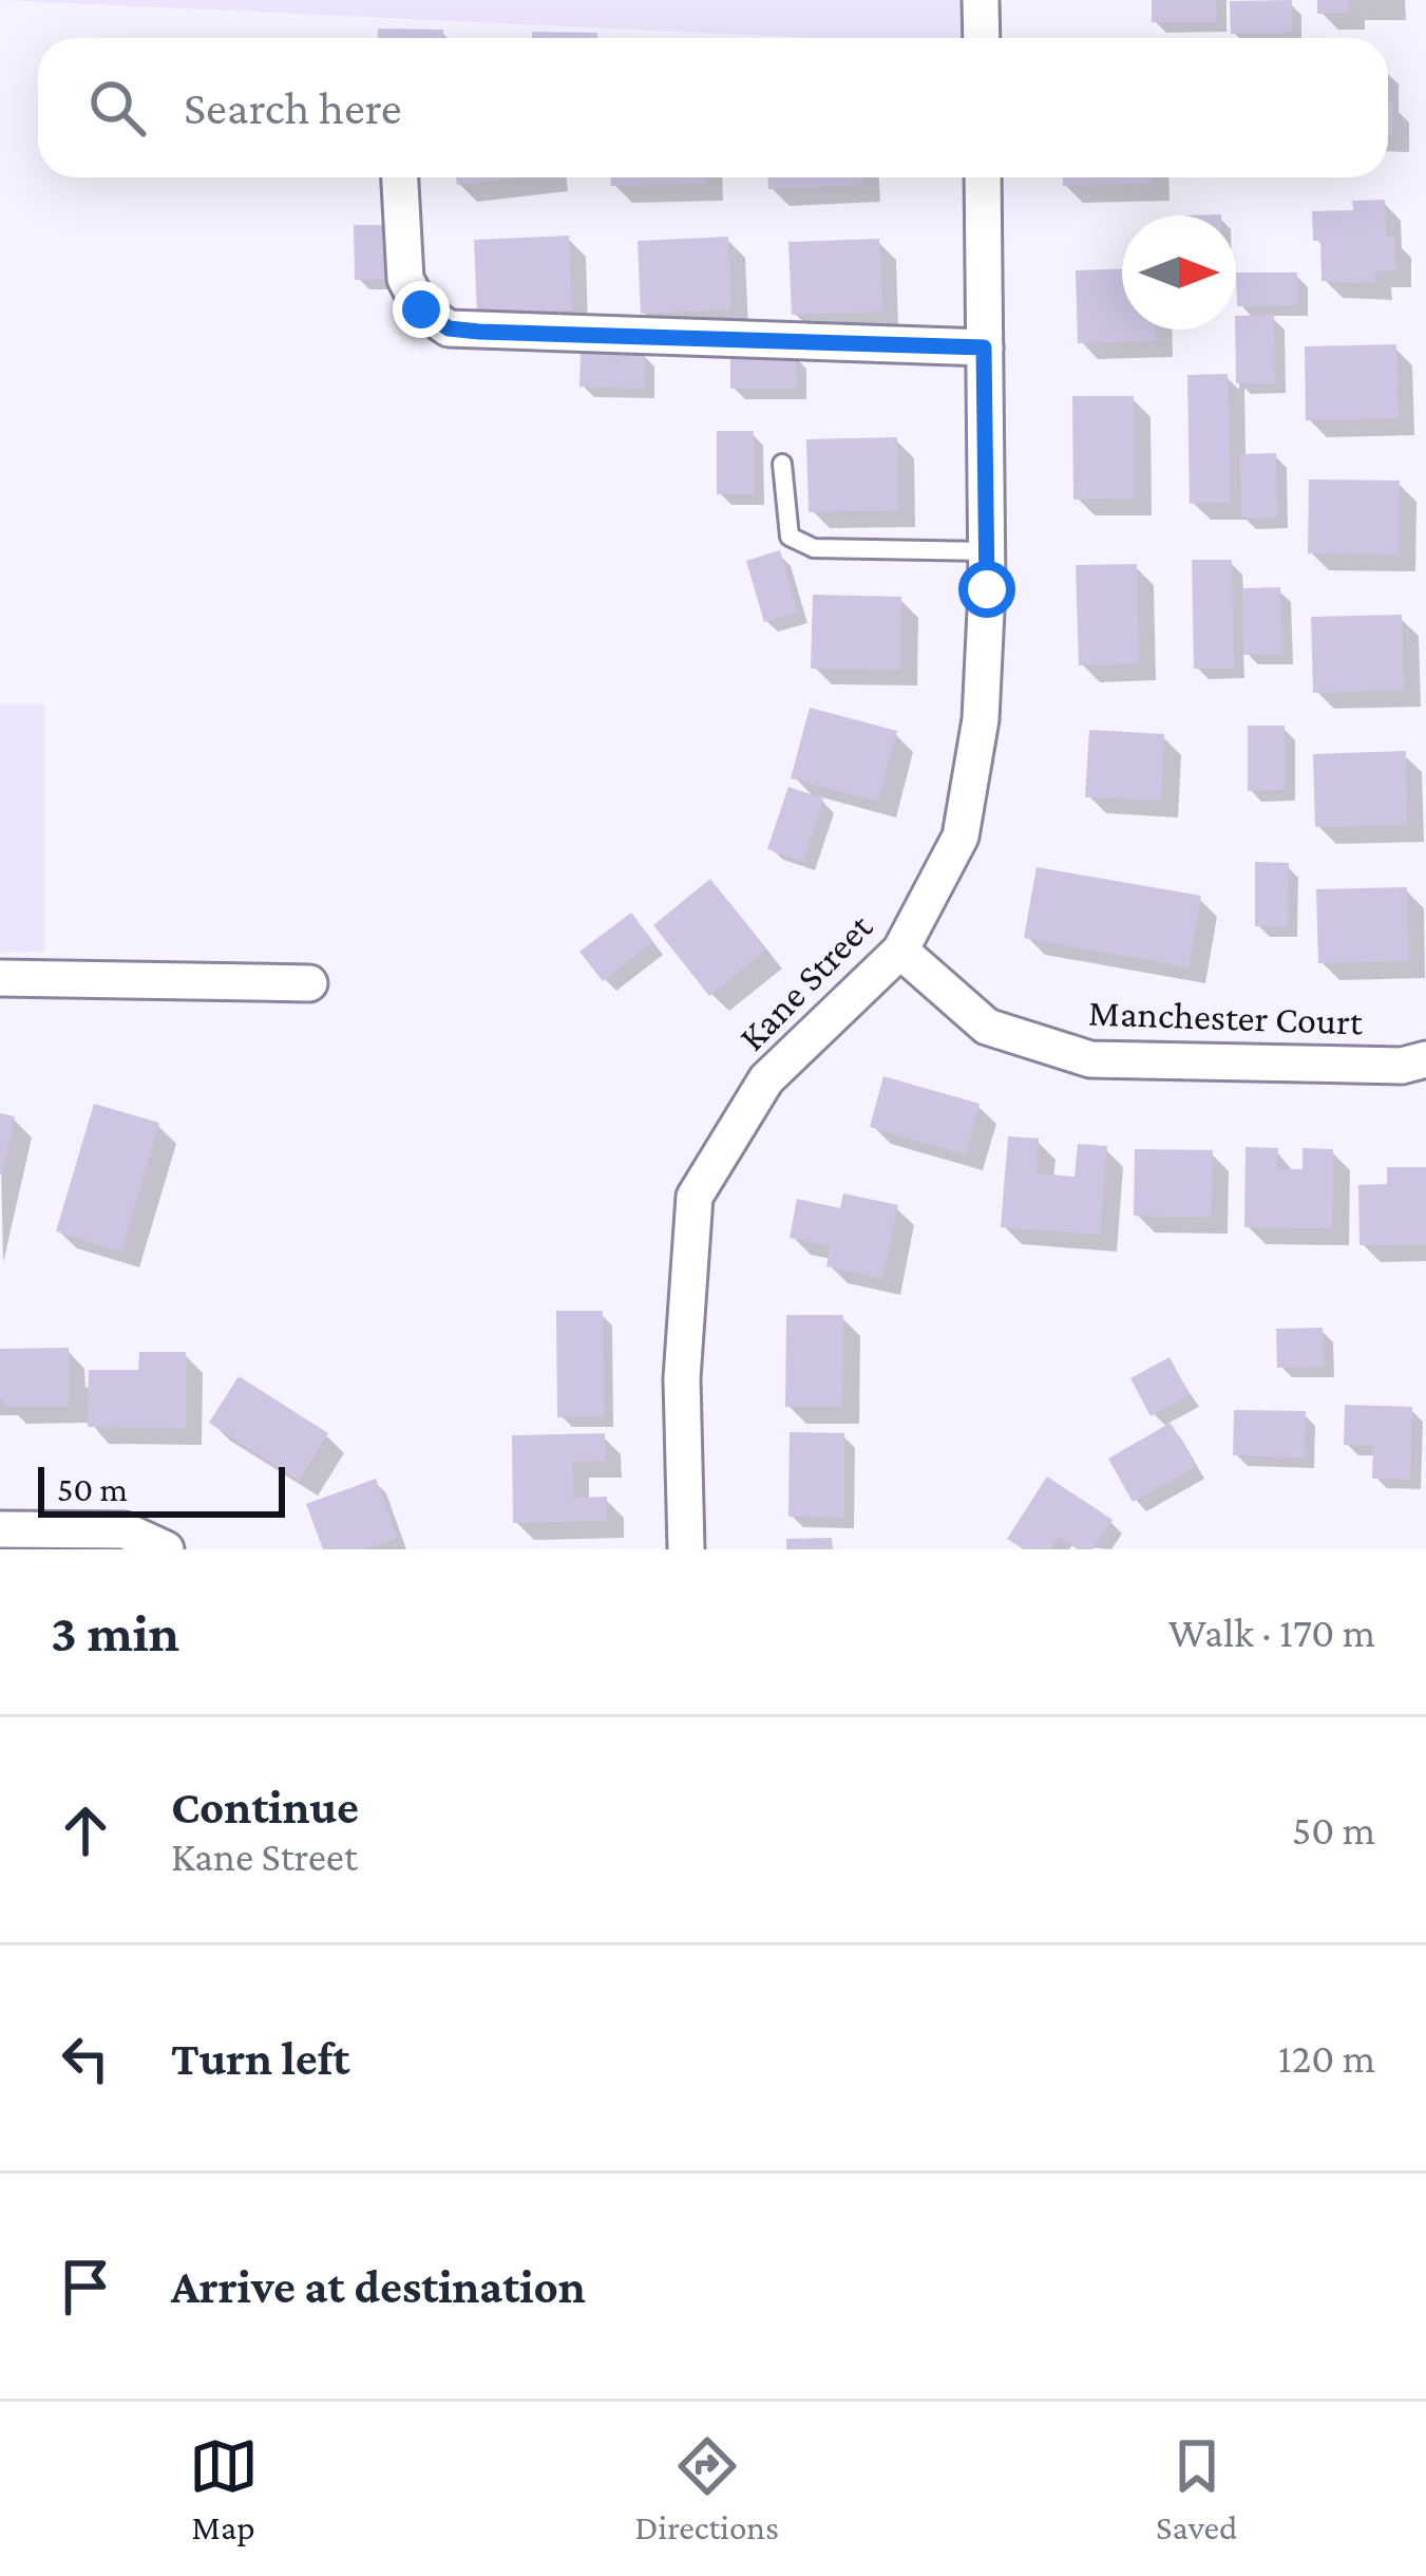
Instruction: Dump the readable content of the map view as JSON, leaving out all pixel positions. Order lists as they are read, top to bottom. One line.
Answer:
{"streets":{"street":["Kane Street","Manchester Court"]},"crossings":[["Kane Street","Manchester Court"]],"scale_bar":"50 m","north":"right","page":{"search":"Search here","scale":"50 m","heading":["3 min","Walk · 170 m"],"list":[["Continue","Kane Street","50 m"],["Turn left","120 m"],"Arrive at destination"],"nav":["Map","Directions","Saved"]}}
